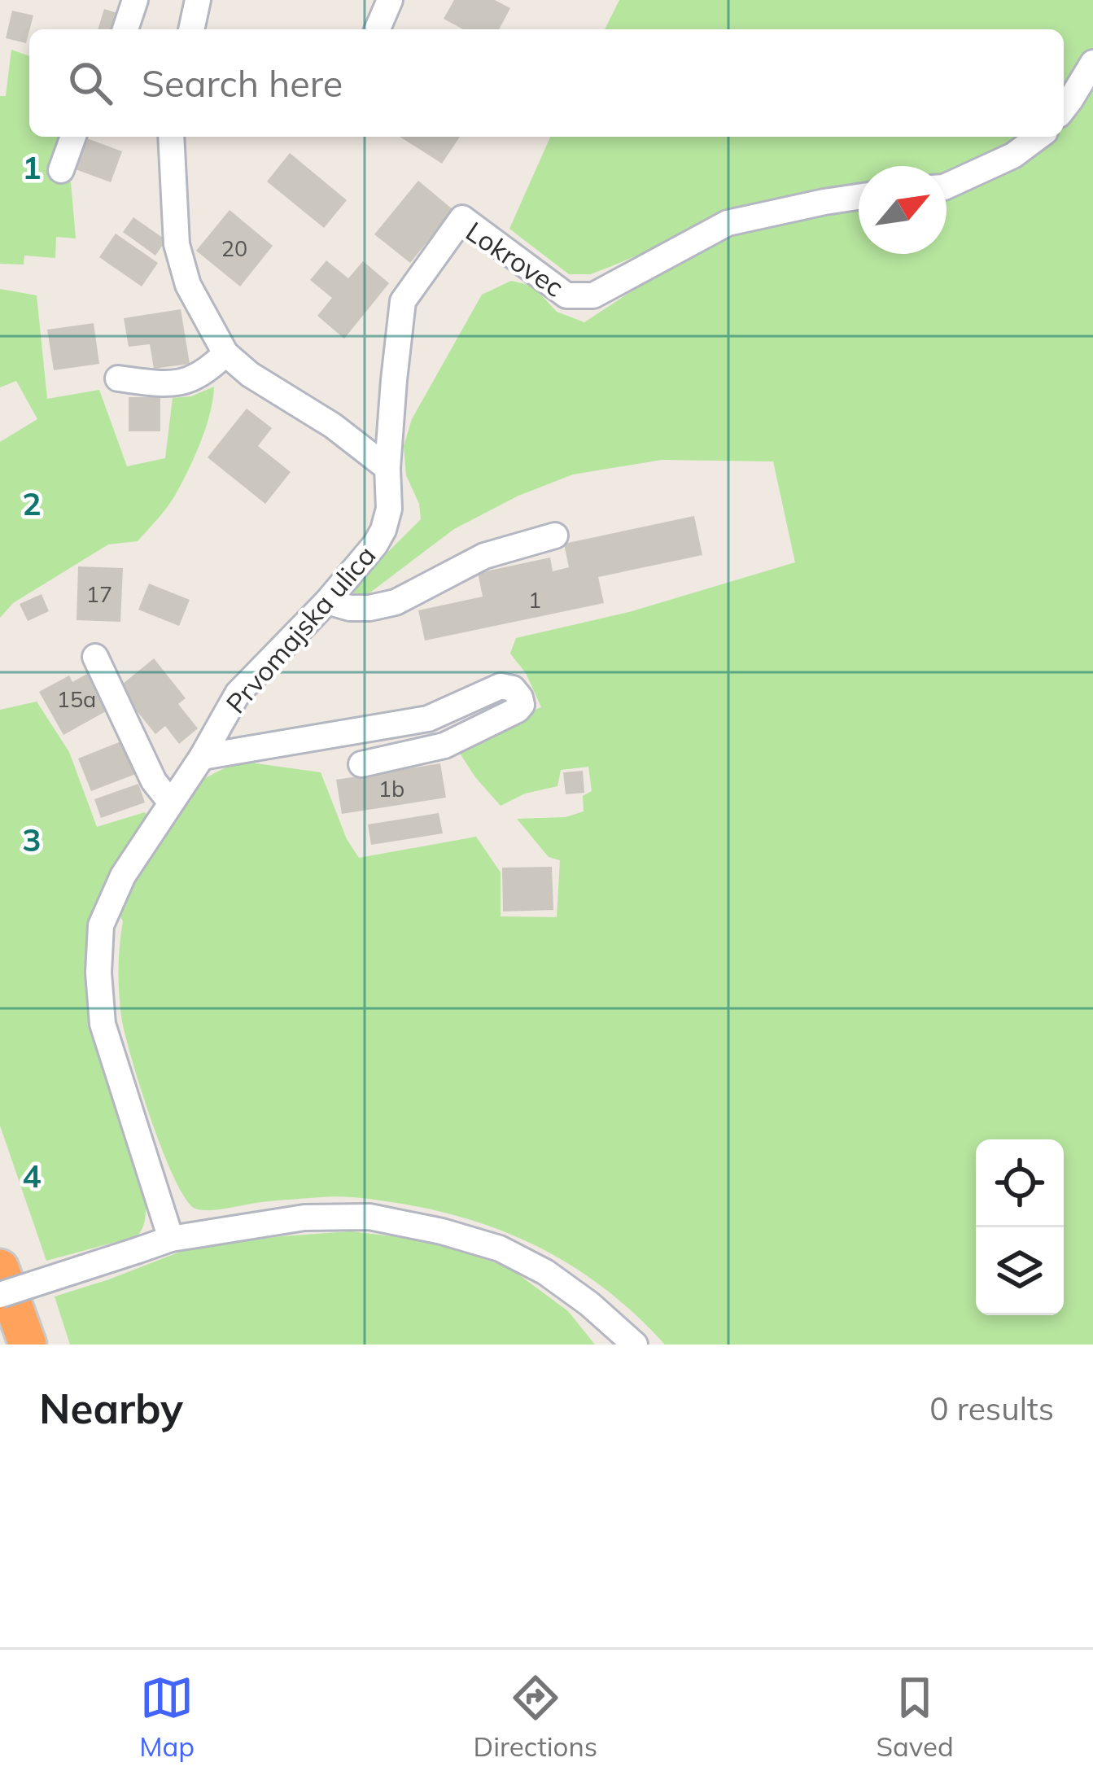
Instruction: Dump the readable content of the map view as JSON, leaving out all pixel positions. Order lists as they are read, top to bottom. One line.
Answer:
{"streets":{"street":["Lokrovec","Prvomajska ulica"]},"crossings":[["Lokrovec","Prvomajska ulica"]],"house_numbers":["20","17","1","15a","1b"],"north":"top right","page":{"search":"Search here","heading":["Nearby","0 results"],"nav":["Map","Directions","Saved"]},"grid":{"rows":["1","2","3","4"]}}
